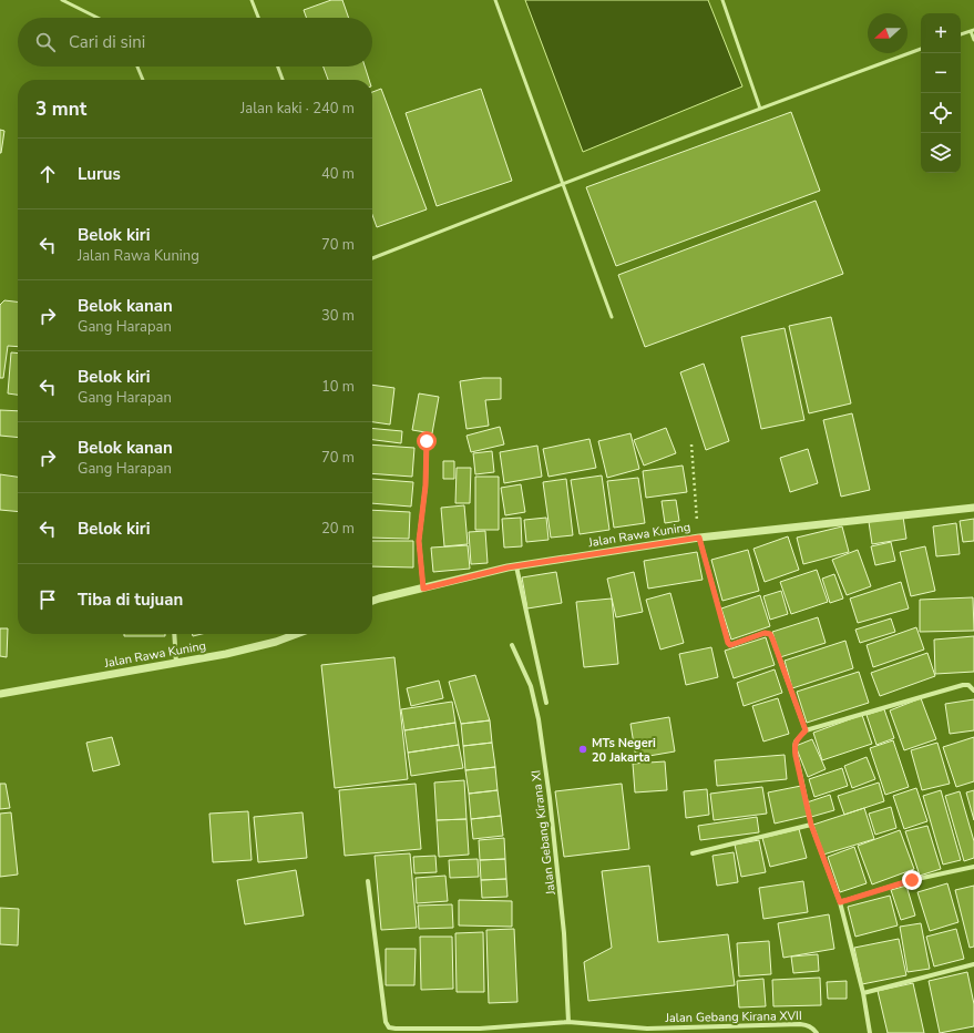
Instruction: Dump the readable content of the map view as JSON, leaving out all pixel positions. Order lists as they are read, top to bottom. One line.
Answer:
{"streets":{"street":["Jalan Rawa Kuning","Jalan Gebang Kirana XI","Jalan Gebang Kirana XVII"]},"crossings":[["Jalan Gebang Kirana XI","Jalan Gebang Kirana XVII"]],"places":["MTs Negeri 20 Jakarta"],"north":"left","page":{"map_buttons":["+","−"],"search":"Cari di sini","heading":["3 mnt","Jalan kaki · 240 m"],"list":[["Lurus","40 m"],["Belok kiri","Jalan Rawa Kuning","70 m"],["Belok kanan","Gang Harapan","30 m"],["Belok kiri","Gang Harapan","10 m"],["Belok kanan","Gang Harapan","70 m"],["Belok kiri","20 m"],"Tiba di tujuan"]}}
